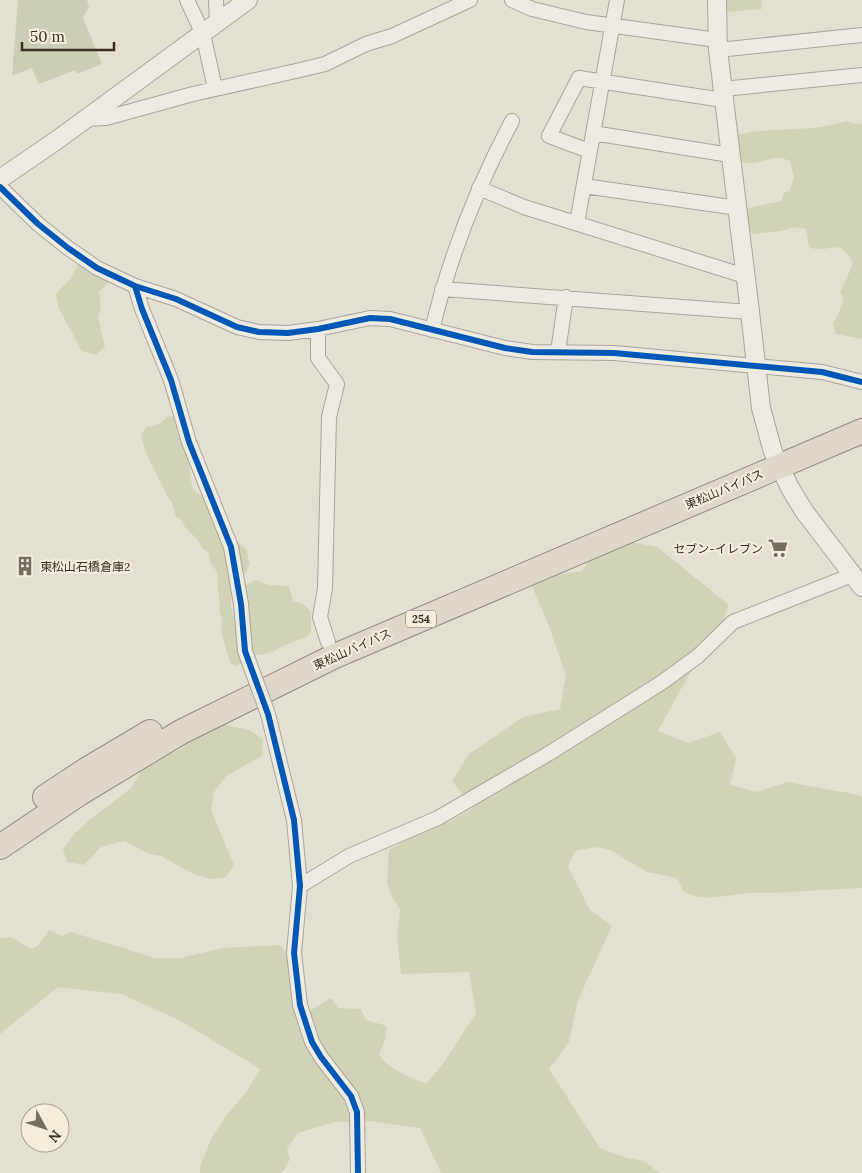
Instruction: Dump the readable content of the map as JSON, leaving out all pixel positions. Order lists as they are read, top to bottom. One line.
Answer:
{"streets":{"highway":["東松山バイパス","254"]},"places":{"supermarket":["セブン-イレブン"],"building":["東松山石橋倉庫2"]},"scale_bar":"50 m","north":"bottom right"}
